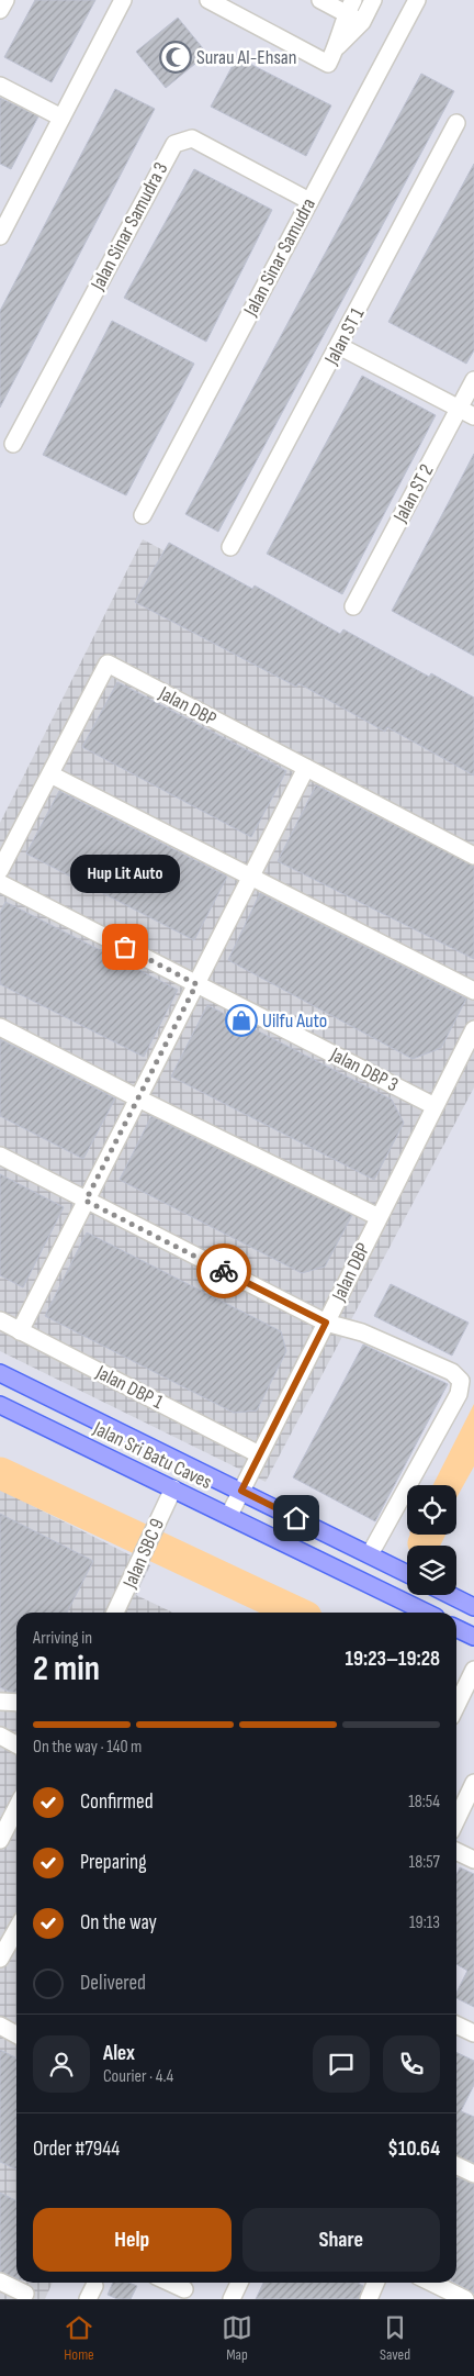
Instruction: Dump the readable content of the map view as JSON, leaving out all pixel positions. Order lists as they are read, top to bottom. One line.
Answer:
{"streets":{"main road":["Jalan Sri Batu Caves"],"street":["Jalan Sinar Samudra 3","Jalan Sinar Samudra","Jalan ST 1","Jalan ST 2","Jalan DBP","Jalan DBP 3","Jalan DBP 1","Jalan SBC 9"]},"crossings":[["Jalan Sinar Samudra 3","Jalan Sinar Samudra"],["Jalan DBP","Jalan DBP 3"],["Jalan DBP","Jalan DBP 1"],["Jalan DBP","Jalan Sri Batu Caves"],["Jalan Sri Batu Caves","Jalan SBC 9"]],"places":{"mosque":["Surau Al-Ehsan"],"other":["Hup Lit Auto"],"shop":["Uilfu Auto"]},"page":{"bubble":"Hup Lit Auto","heading":["2 min","Arriving in","19:23–19:28"],"panel":["Alex","Courier · 4.4","Order #7944","$10.64"],"bar":"On the way · 140 m","list":[["Confirmed","18:54"],["Preparing","18:57"],["On the way","19:13"],"Delivered"],"buttons":["Help","Share"],"tabs":["Home","Map","Saved"]}}
